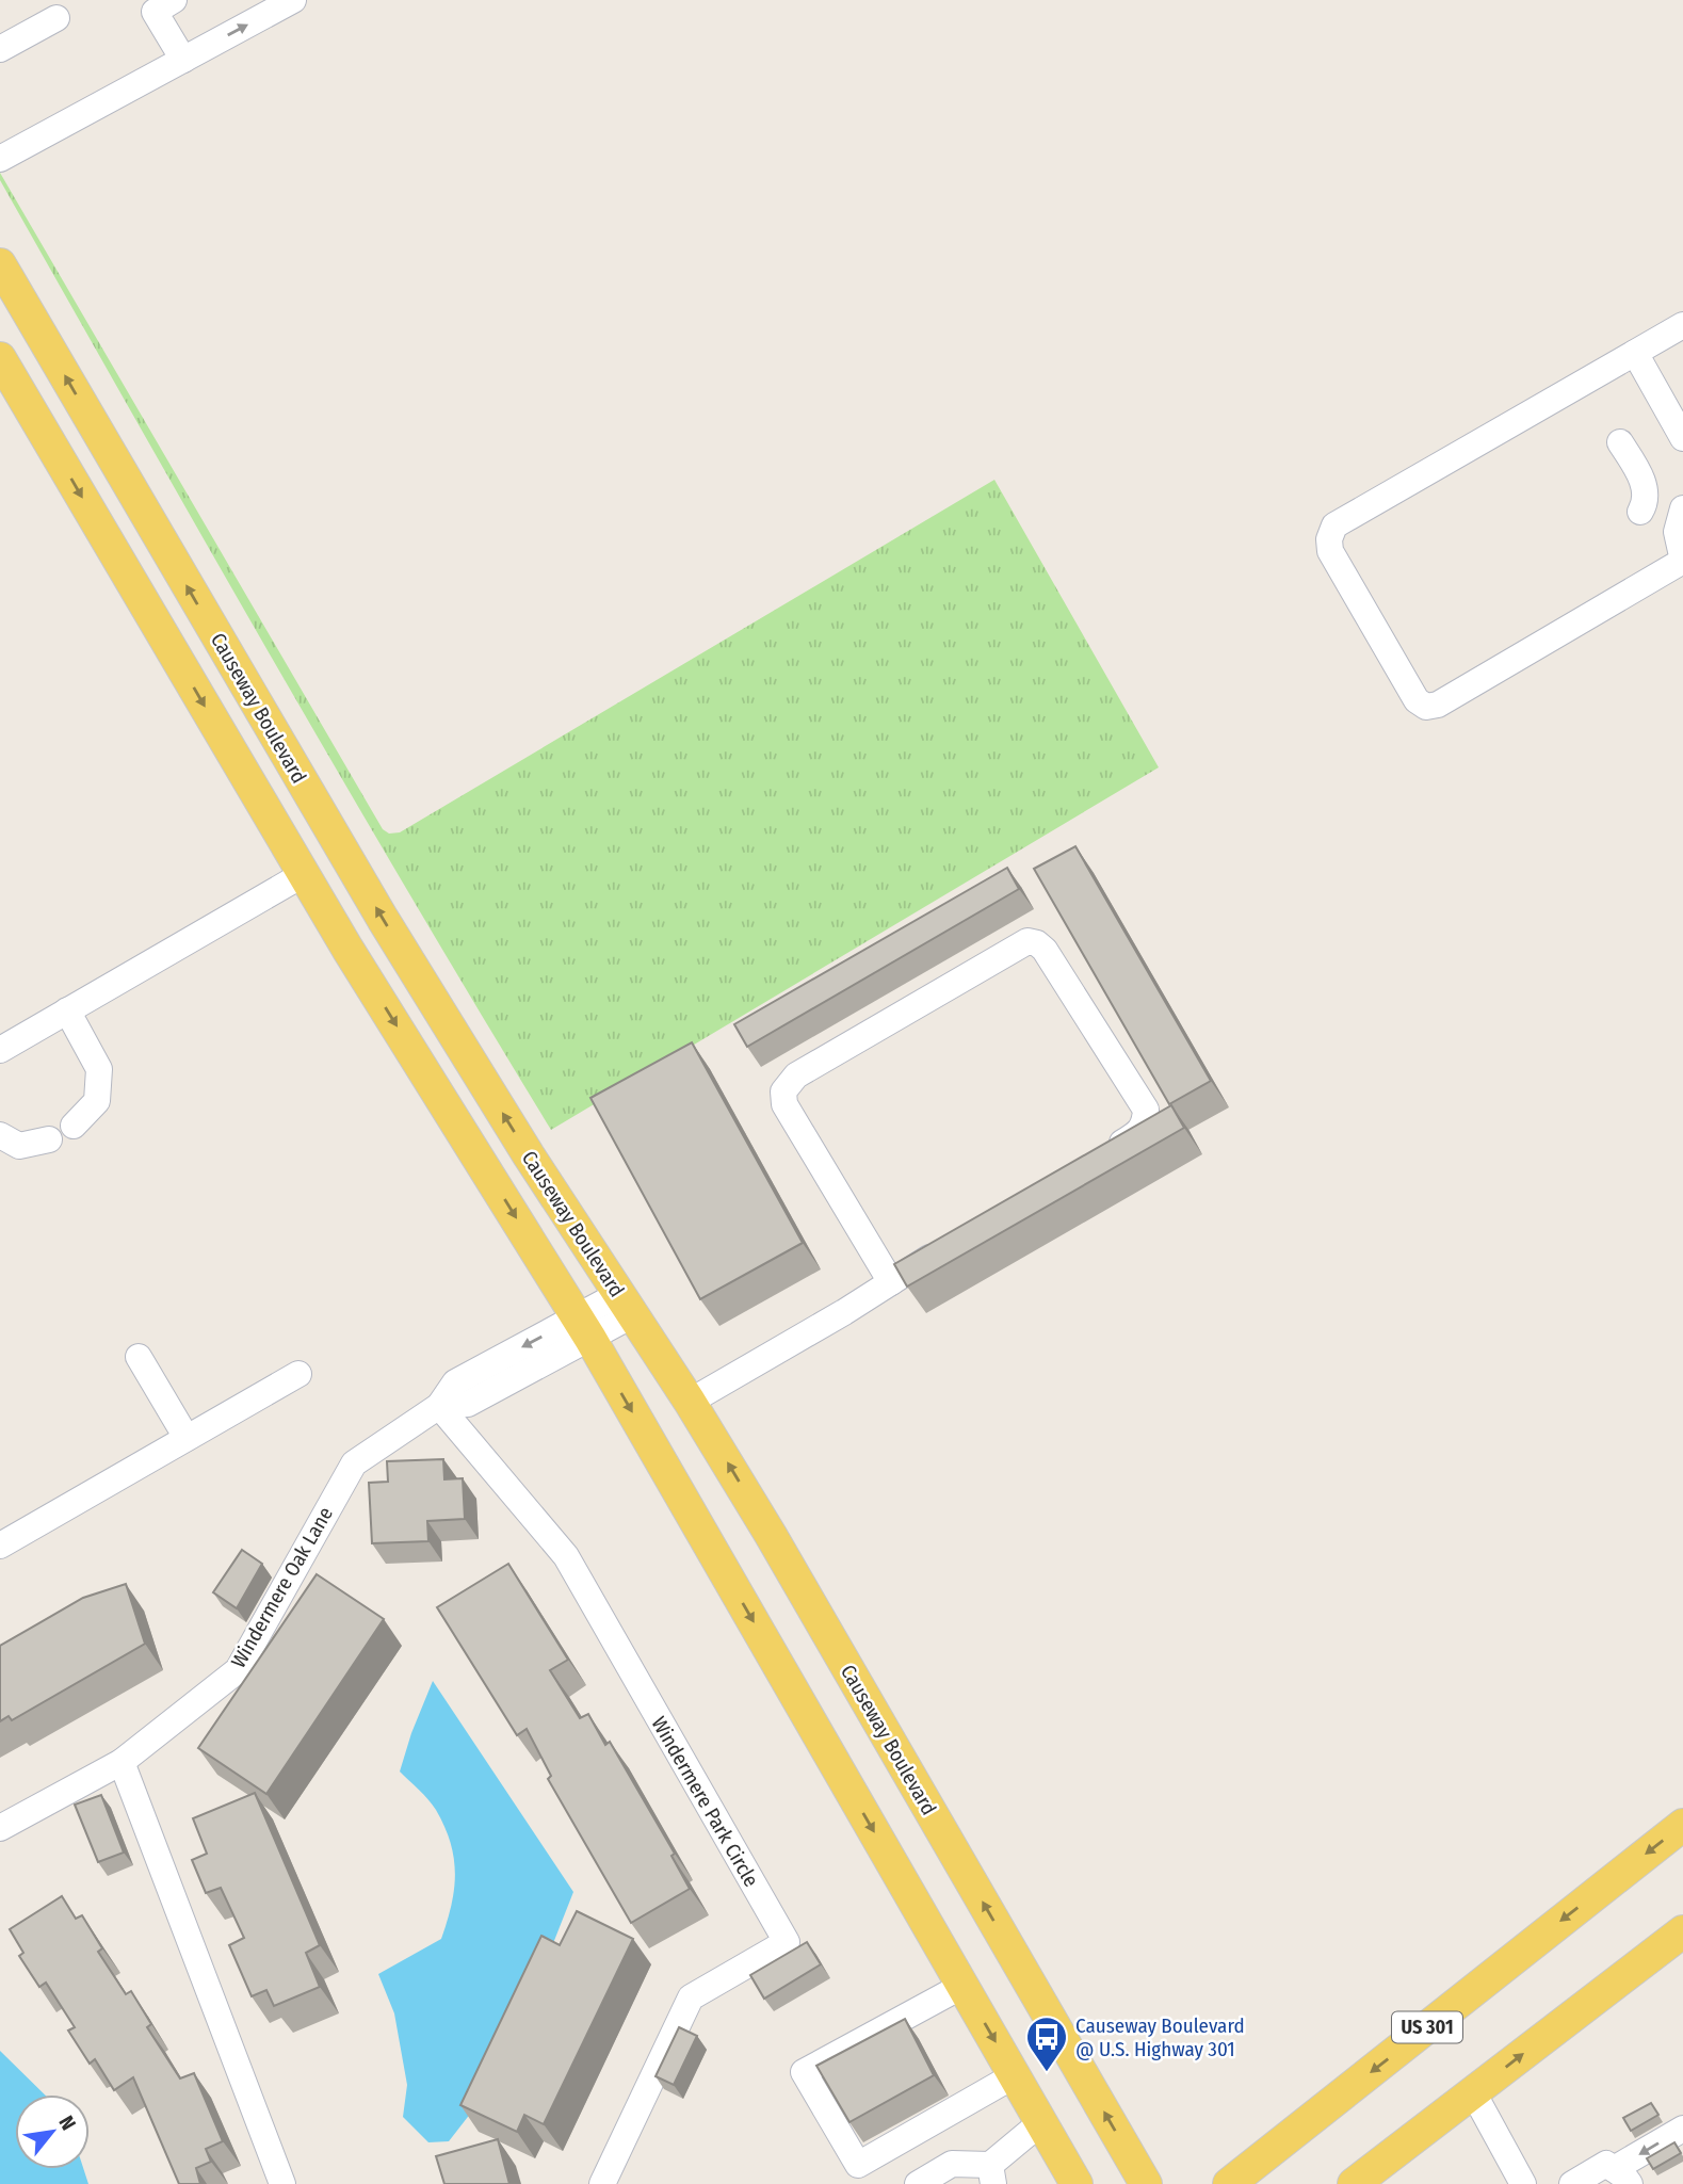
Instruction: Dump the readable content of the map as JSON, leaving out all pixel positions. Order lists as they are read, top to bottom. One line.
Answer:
{"streets":{"main road":["Causeway Boulevard","US 301"],"street":["Windermere Oak Lane","Windermere Park Circle"]},"crossings":[["Causeway Boulevard","Windermere Oak Lane"],["Windermere Oak Lane","Windermere Park Circle"]],"places":{"bus stop":["Causeway Boulevard @ U.S. Highway 301"]},"north":"top right"}
